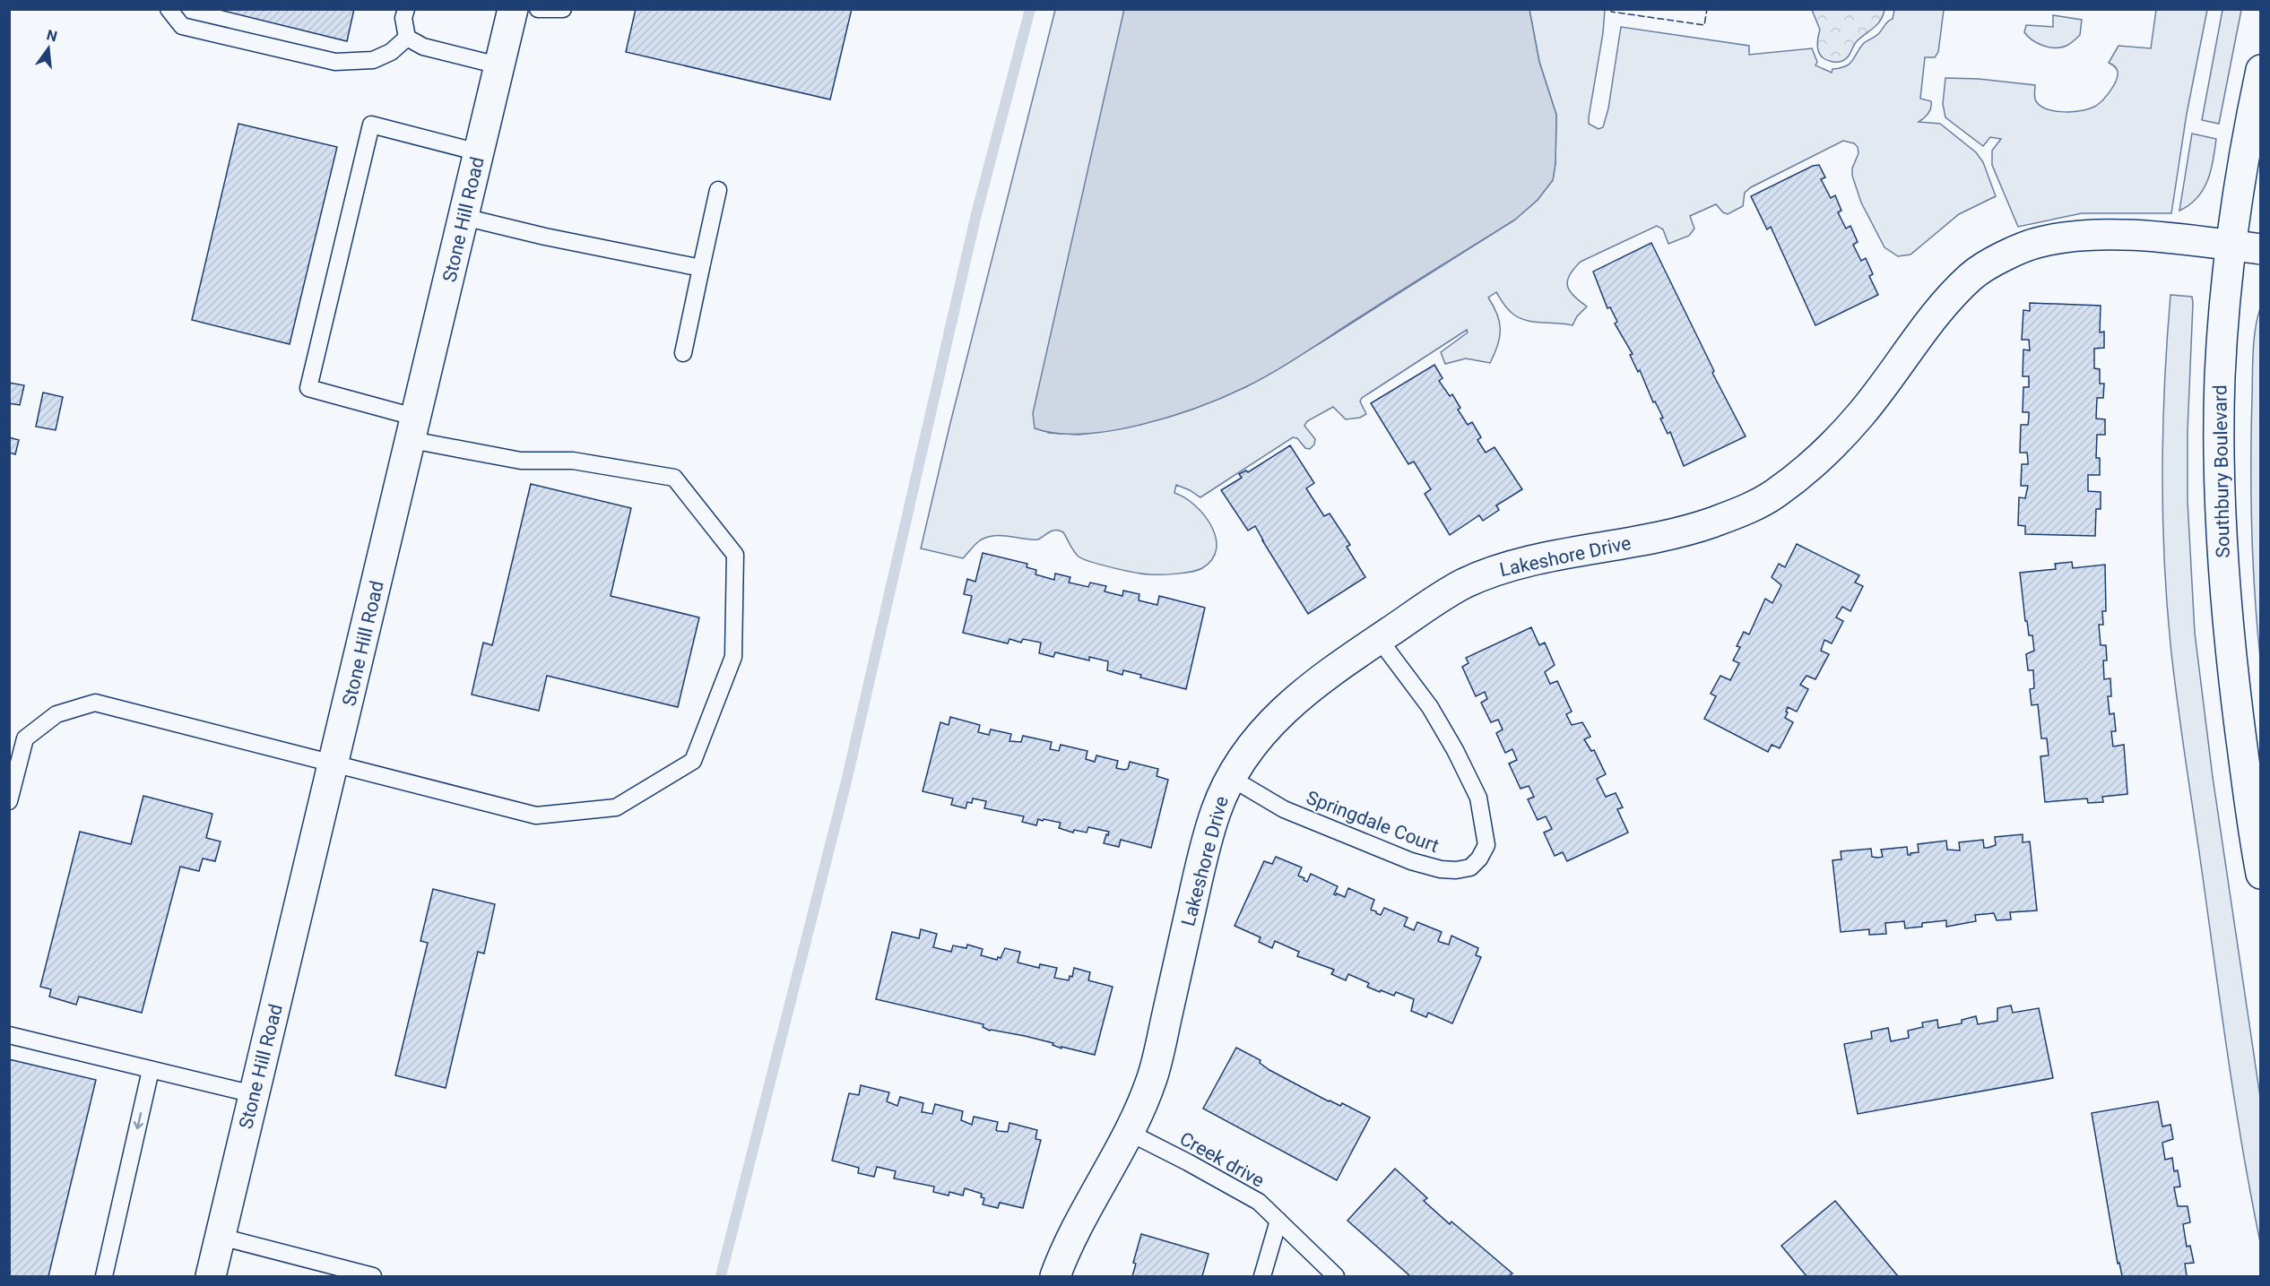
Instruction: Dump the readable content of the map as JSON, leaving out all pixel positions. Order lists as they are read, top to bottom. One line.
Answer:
{"streets":{"street":["Stone Hill Road","Southbury Boulevard","Lakeshore Drive"],"lane":["Springdale Court","Creek drive"]},"crossings":[["Southbury Boulevard","Lakeshore Drive"],["Lakeshore Drive","Springdale Court"],["Lakeshore Drive","Creek drive"]],"north":"top"}
